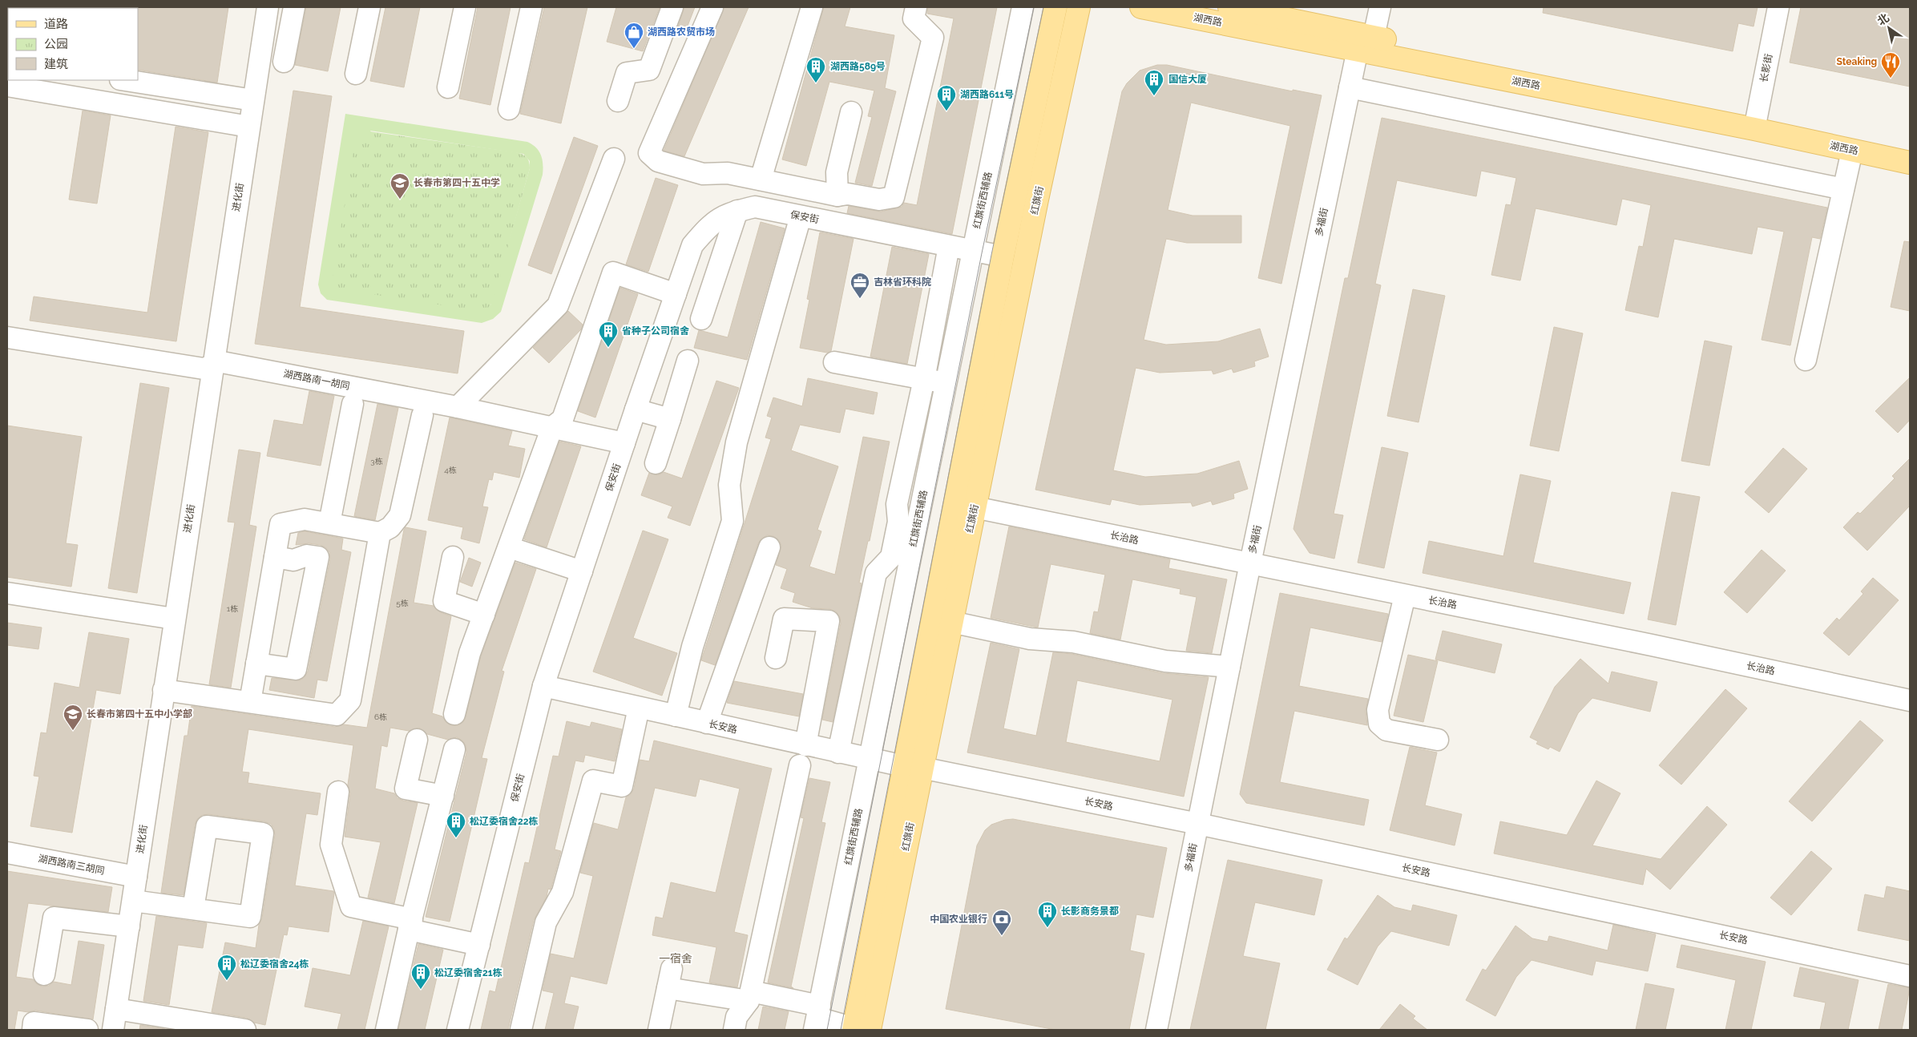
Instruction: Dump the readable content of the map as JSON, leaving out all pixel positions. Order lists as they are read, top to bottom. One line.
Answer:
{"streets":{"main road":["湖西路","红旗街"],"street":["长影街","进化街","红旗街西辅路","保安街","多福街","湖西路南一胡同","长治路","长安路","湖西路南三胡同"]},"crossings":[["湖西路","长影街"],["湖西路","多福街"],["进化街","湖西路南一胡同"],["进化街","湖西路南三胡同"],["红旗街西辅路","保安街"],["红旗街西辅路","长安路"],["红旗街","保安街"],["红旗街","长治路"],["红旗街","长安路"],["保安街","湖西路南一胡同"],["保安街","长安路"],["多福街","长治路"],["多福街","长安路"]],"districts":["一宿舍"],"places":{"shop":["湖西路农贸市场"],"restaurant":["Steaking"],"building":["湖西路589号","国信大厦","湖西路611号","省种子公司宿舍","松辽委宿舍22栋","长影商务景都","松辽委宿舍24栋","松辽委宿舍21栋"],"school or university":["长春市第四十五中学","长春市第四十五中小学部"],"office":["吉林省环科院"],"bank":["中国农业银行"]},"house_numbers":["3栋","4栋","5栋","1栋","6栋"],"legend":["道路","公园","建筑"],"north":"top left"}
